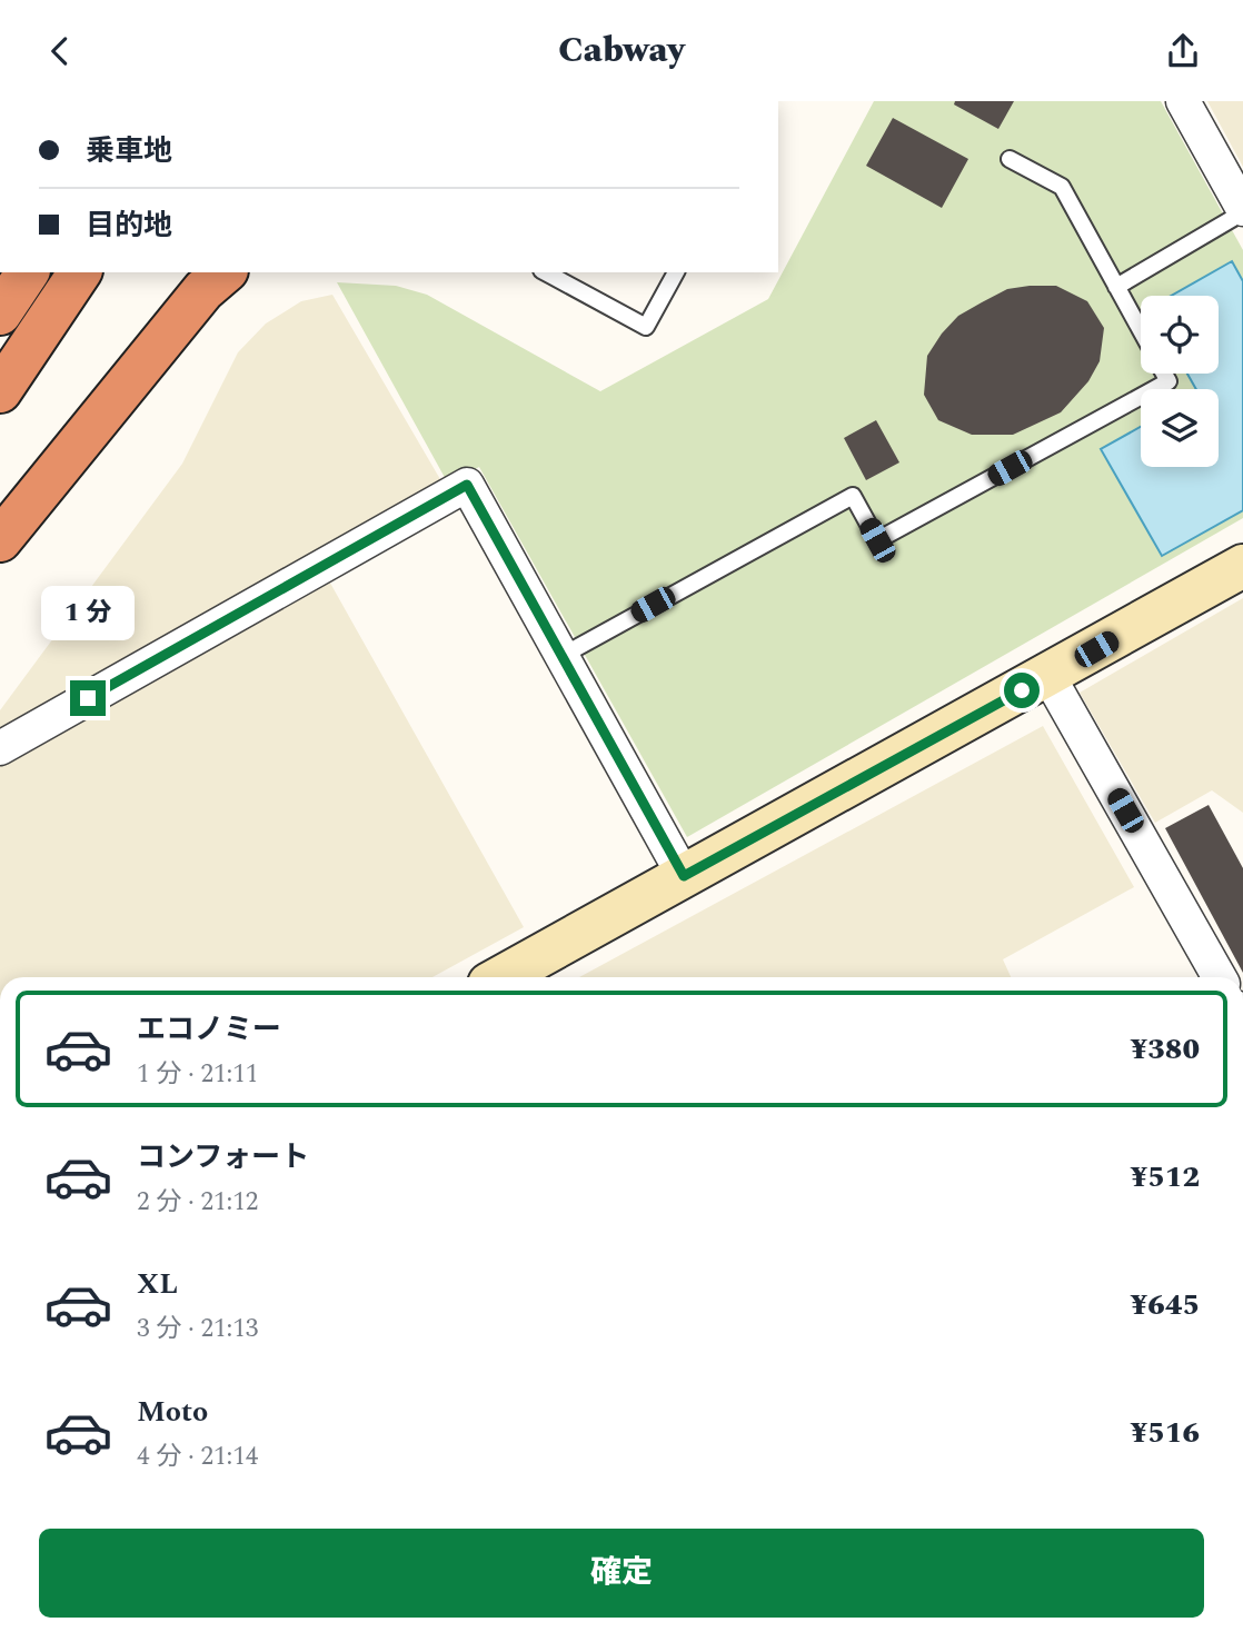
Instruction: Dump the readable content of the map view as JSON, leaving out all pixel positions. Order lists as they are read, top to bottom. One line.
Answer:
{"page":{"header":"Cabway","banner":["乗車地","目的地"],"bubble":"1 分","list":[{"name":"エコノミー","note":"1 分 · 21:11","value":"¥380"},{"name":"コンフォート","note":"2 分 · 21:12","value":"¥512"},{"name":"XL","note":"3 分 · 21:13","value":"¥645"},{"name":"Moto","note":"4 分 · 21:14","value":"¥516"}],"buttons":"確定"}}
